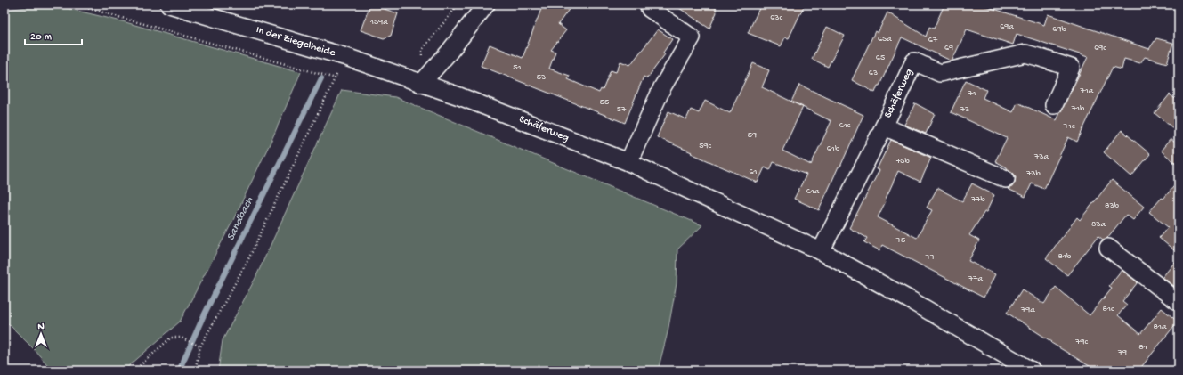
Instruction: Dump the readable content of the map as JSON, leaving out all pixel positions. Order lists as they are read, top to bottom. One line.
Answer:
{"streets":{"street":["In der Ziegelheide","Schäferweg"]},"crossings":[["In der Ziegelheide","Schäferweg"]],"water":["Sandbach"],"house_numbers":["63c","159a","69a","69b","65a","67","69","69c","65","51","63","53","71a","71","55","71b","57","73","61c","71c","59","59c","61b","73a","75b","61","73b","61a","77b","83b","83a","75","81b","77","77a","81c","79a","81a","79c","81","79"],"scale_bar":"20 m","north":"top"}
